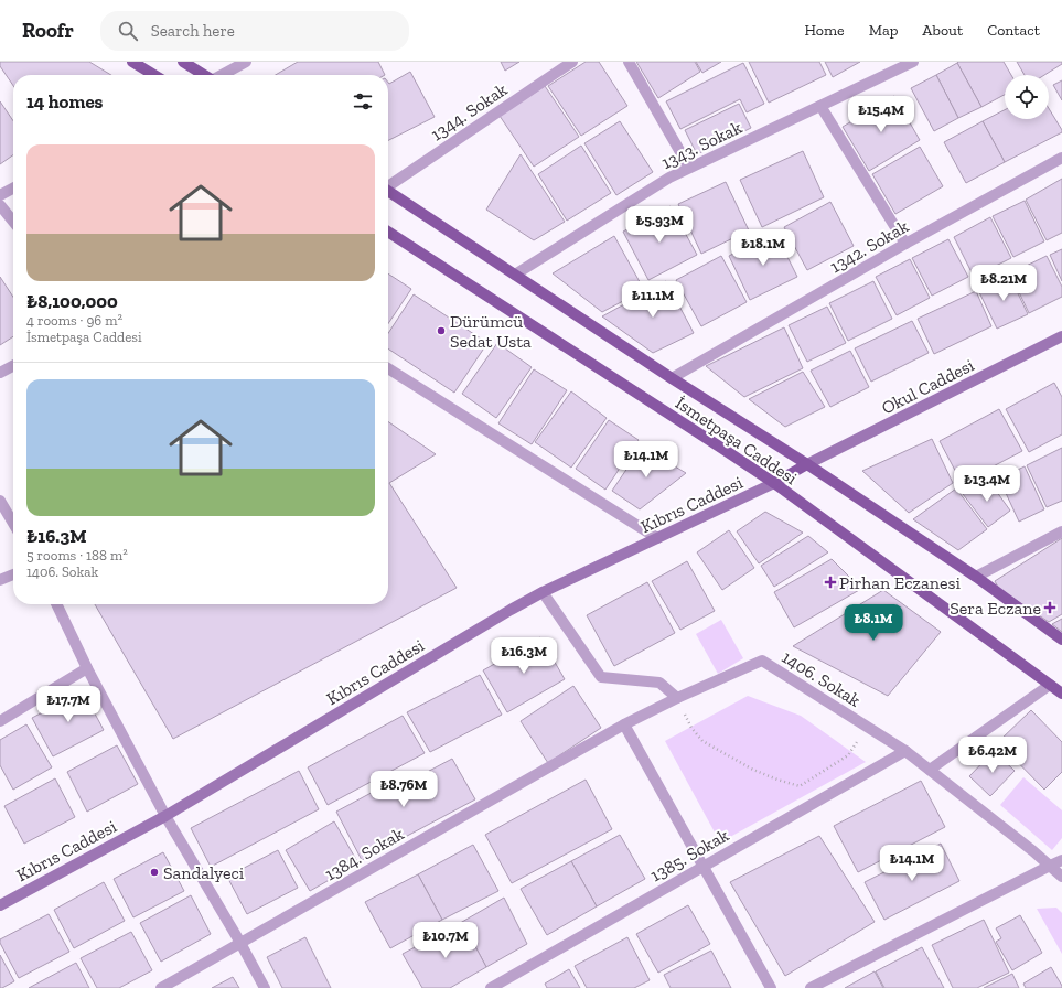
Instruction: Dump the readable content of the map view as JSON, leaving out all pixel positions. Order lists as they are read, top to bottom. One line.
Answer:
{"streets":{"main road":["Okul Caddesi","İsmetpaşa Caddesi","Kıbrıs Caddesi"],"street":["1344. Sokak","1343. Sokak","1342. Sokak","1406. Sokak","1384. Sokak","1385. Sokak"]},"crossings":[["1343. Sokak","İsmetpaşa Caddesi"],["1342. Sokak","İsmetpaşa Caddesi"],["Okul Caddesi","İsmetpaşa Caddesi"],["İsmetpaşa Caddesi","Kıbrıs Caddesi"],["1406. Sokak","1384. Sokak"],["1406. Sokak","1385. Sokak"]],"places":{"other":["Dürümcü Sedat Usta","Sandalyeci"],"health":["Pirhan Eczanesi","Sera Eczane"]},"page":{"header":"Roofr","search":"Search here","nav":["Home","Map","About","Contact"],"heading":"14 homes","price":["₺15.4M","₺5.93M","₺18.1M","₺8.21M","₺11.1M","₺14.1M","₺13.4M","₺8.1M","₺16.3M","₺17.7M","₺6.42M","₺8.76M","₺14.1M","₺10.7M"],"list":[{"name":"₺8,100,000","note":"4 rooms · 96 m² · İsmetpaşa Caddesi"},{"name":"₺16.3M","note":"5 rooms · 188 m² · 1406. Sokak"}]}}
